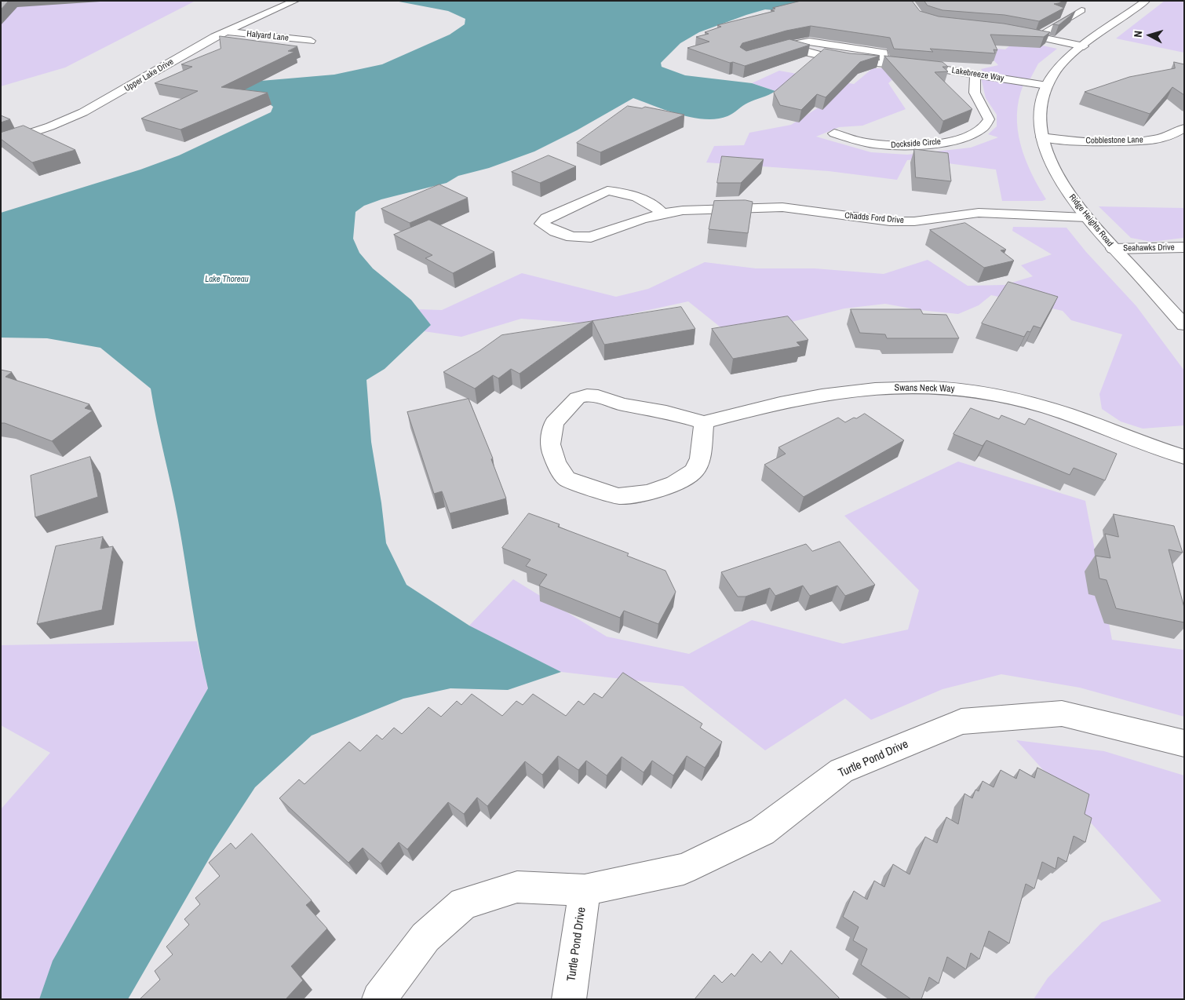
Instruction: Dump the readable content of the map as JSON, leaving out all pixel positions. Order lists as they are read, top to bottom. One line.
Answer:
{"streets":{"street":["Halyard Lane","Lakebreeze Way","Upper Lake Drive","Cobblestone Lane","Dockside Circle","Chadds Ford Drive","Ridge Heights Road","Seahawks Drive","Swans Neck Way","Turtle Pond Drive"]},"crossings":[["Halyard Lane","Upper Lake Drive"],["Lakebreeze Way","Dockside Circle"],["Lakebreeze Way","Ridge Heights Road"],["Cobblestone Lane","Ridge Heights Road"],["Chadds Ford Drive","Ridge Heights Road"],["Ridge Heights Road","Seahawks Drive"]],"water":["Lake Thoreau"],"north":"left"}
